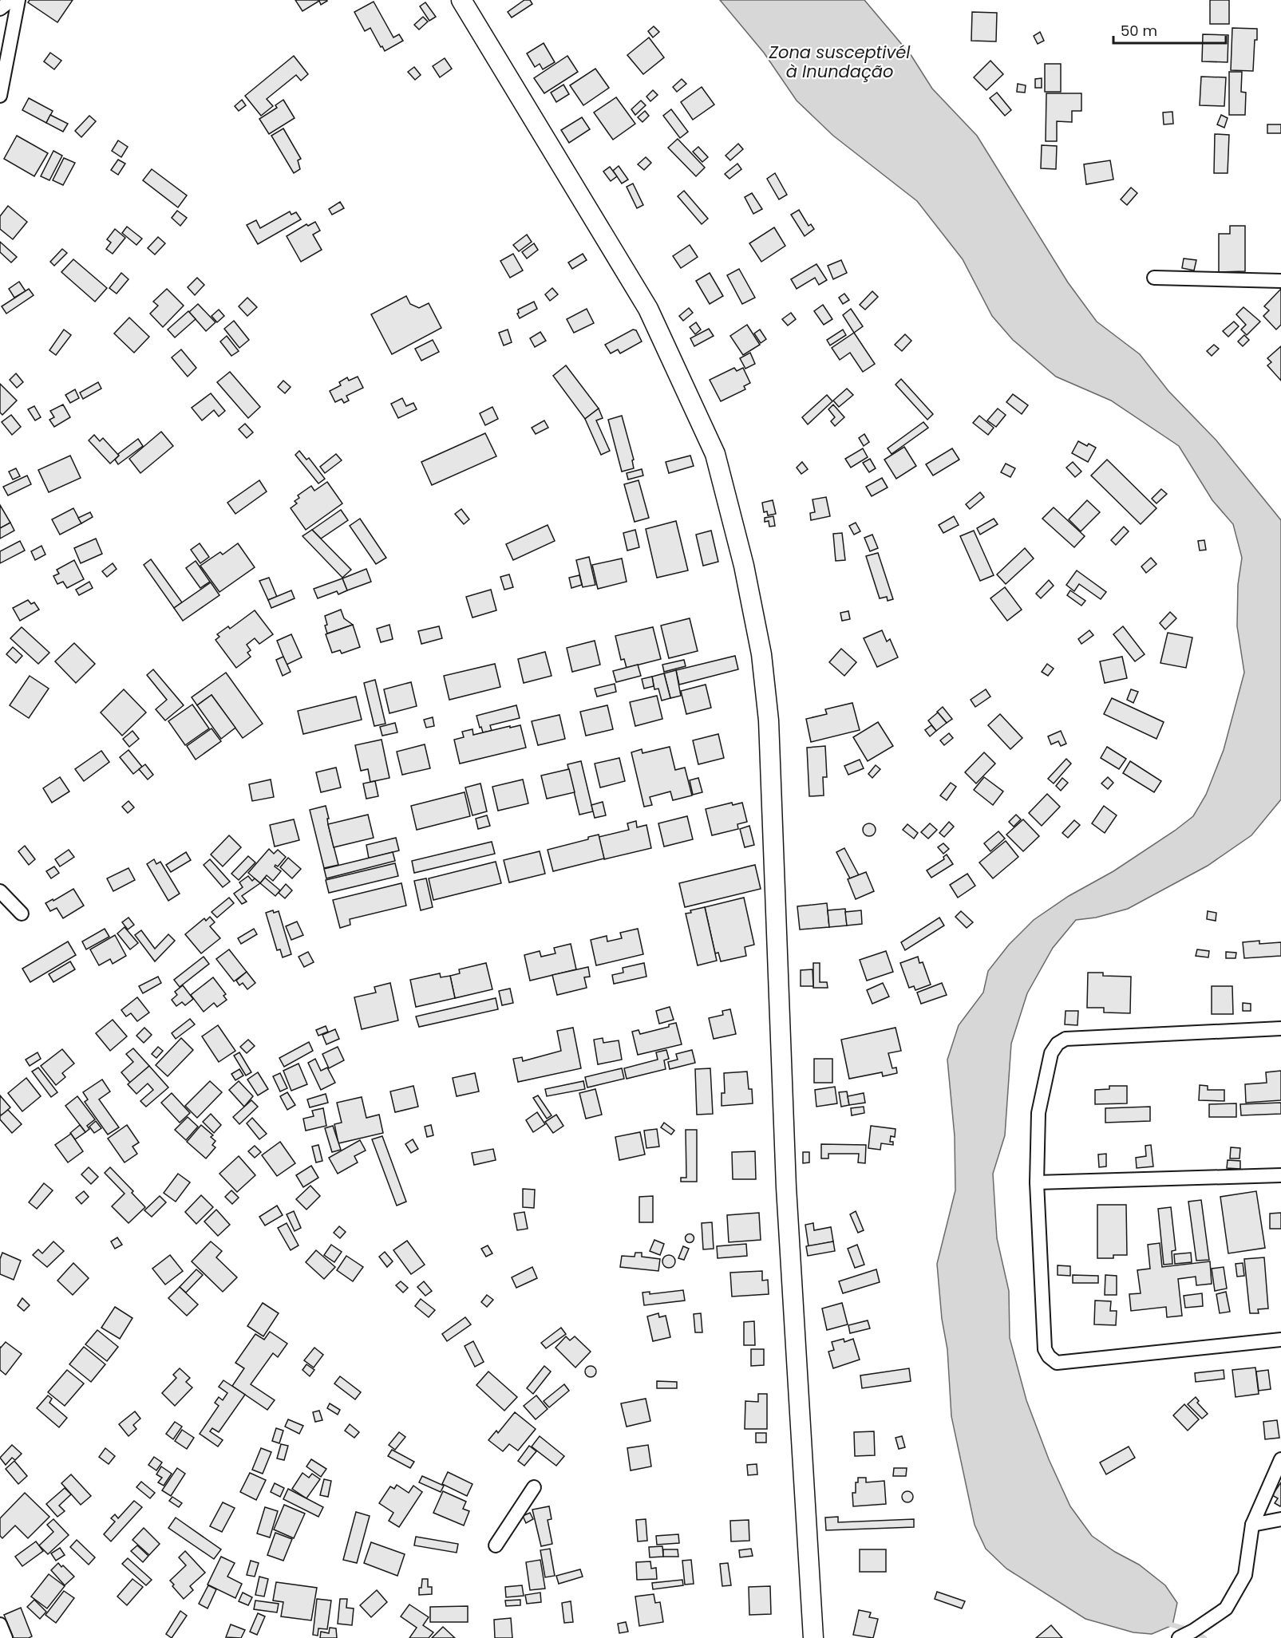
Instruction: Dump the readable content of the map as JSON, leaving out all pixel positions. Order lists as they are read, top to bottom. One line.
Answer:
{"water":["Zona susceptivél à Inundação"],"scale_bar":"50 m"}
